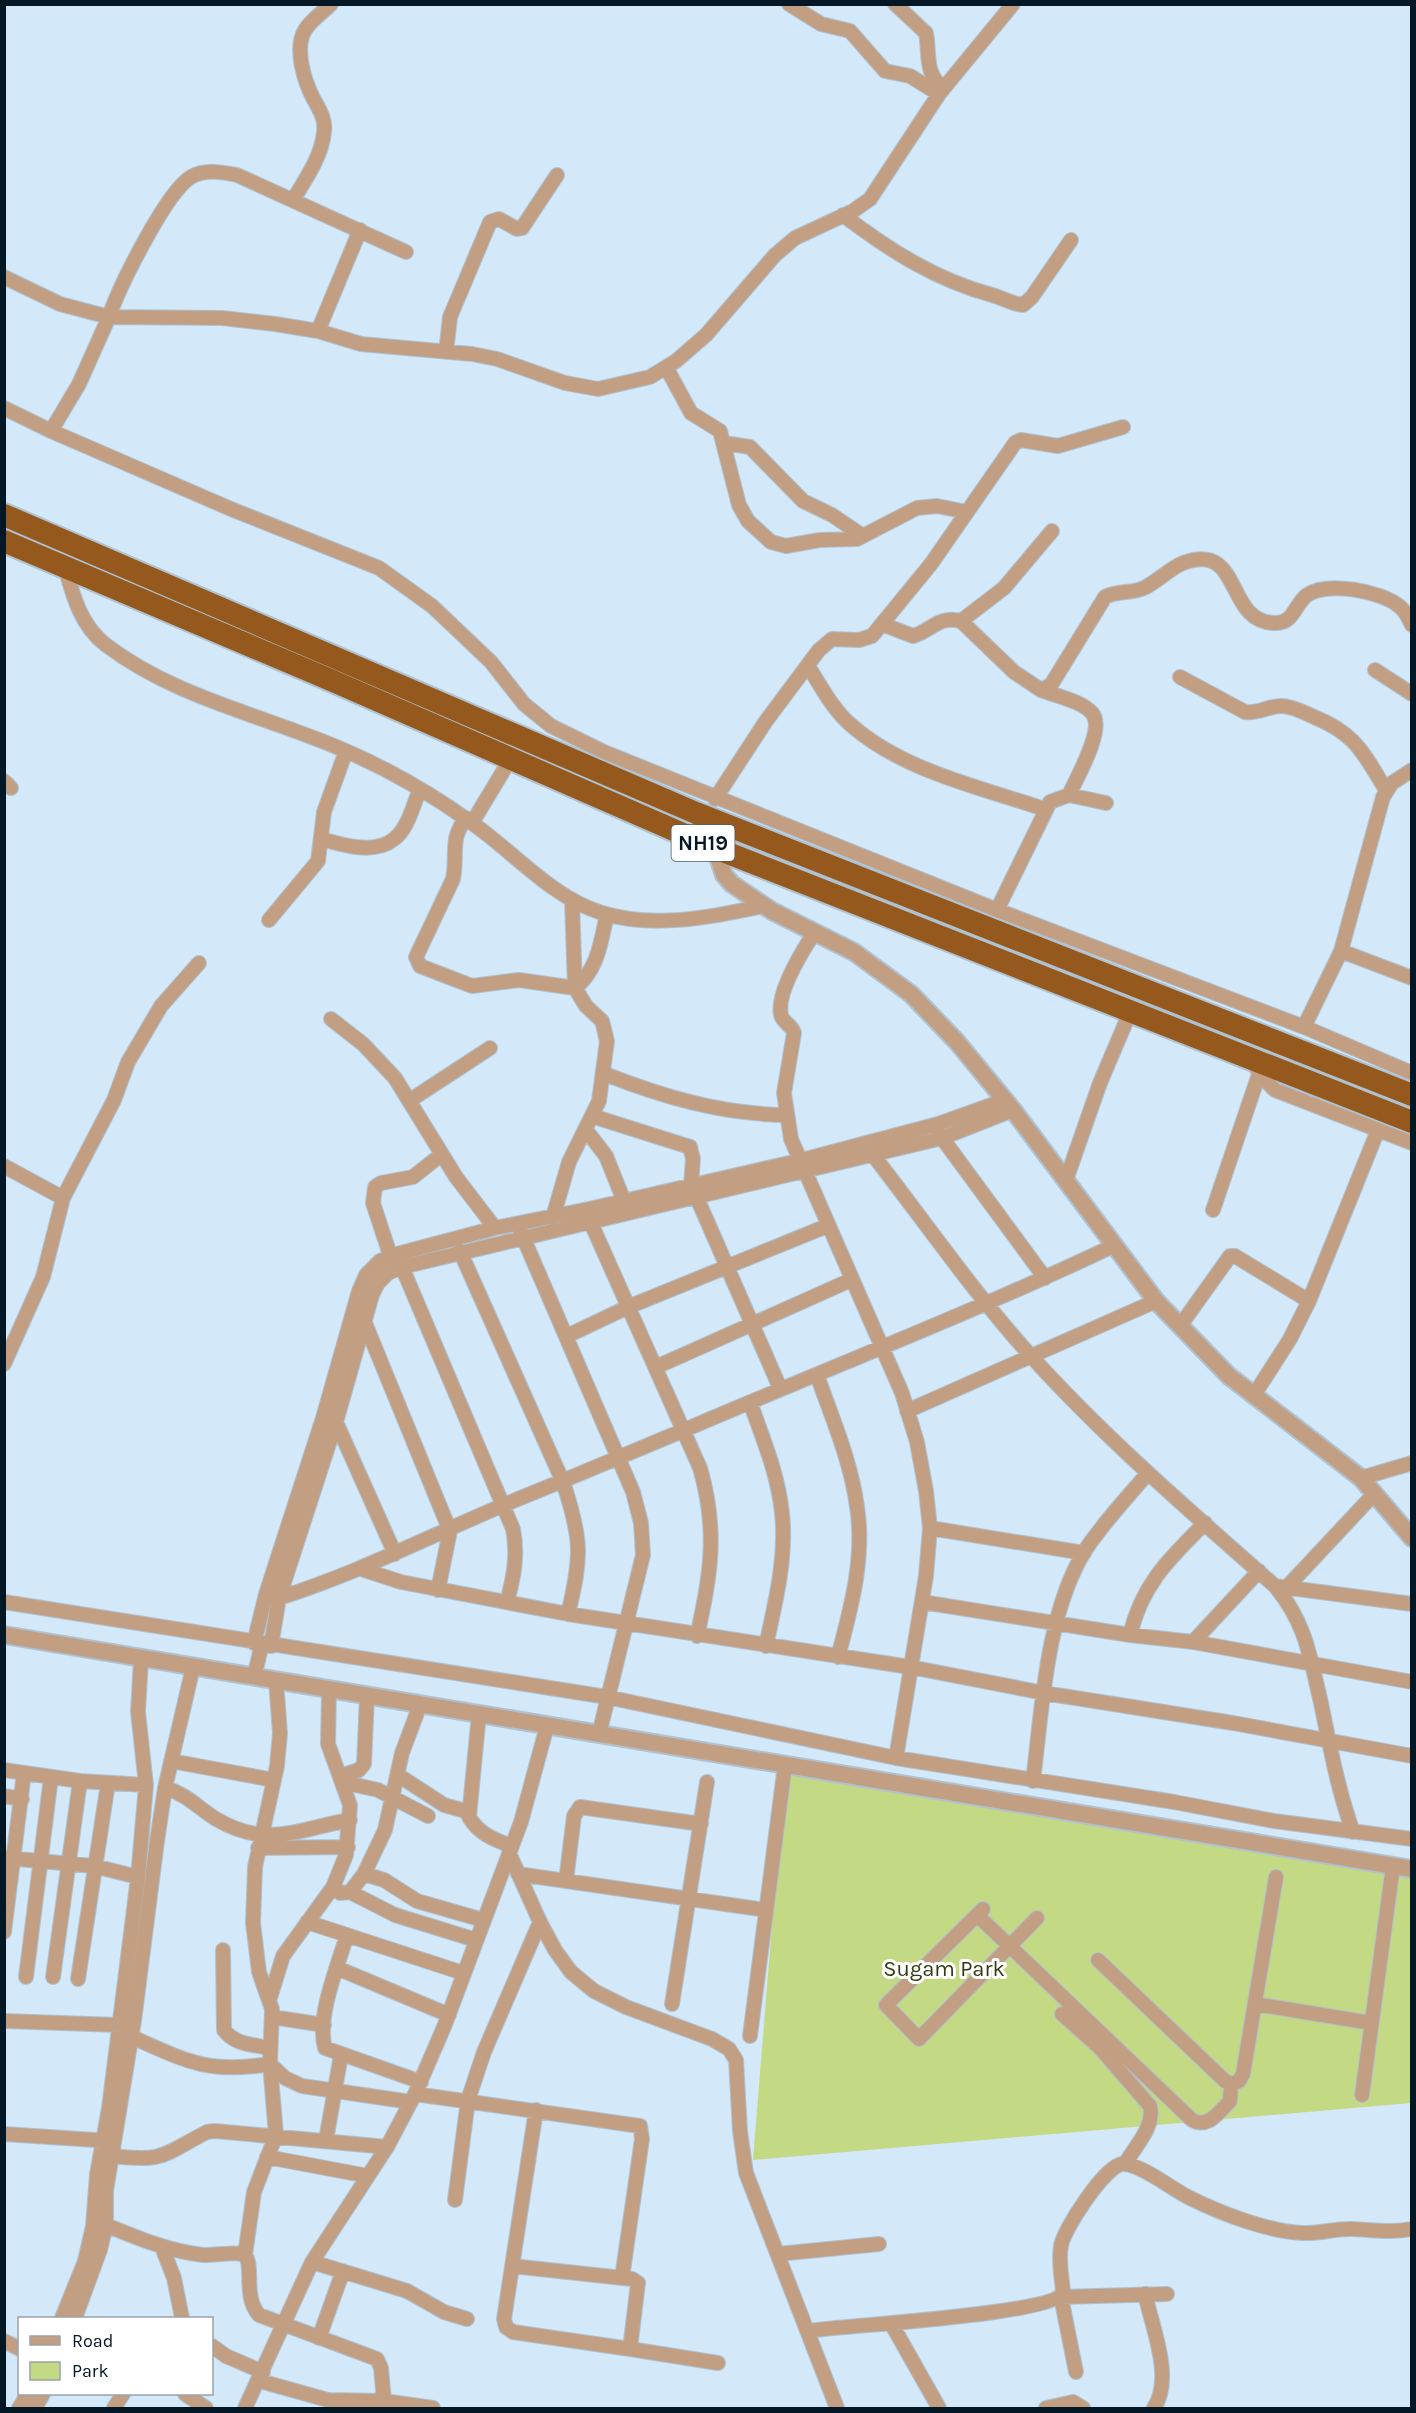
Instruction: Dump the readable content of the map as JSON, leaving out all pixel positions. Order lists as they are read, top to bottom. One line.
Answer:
{"streets":{"highway":["NH19"]},"parks":["Sugam Park"],"legend":["Road","Park"]}
